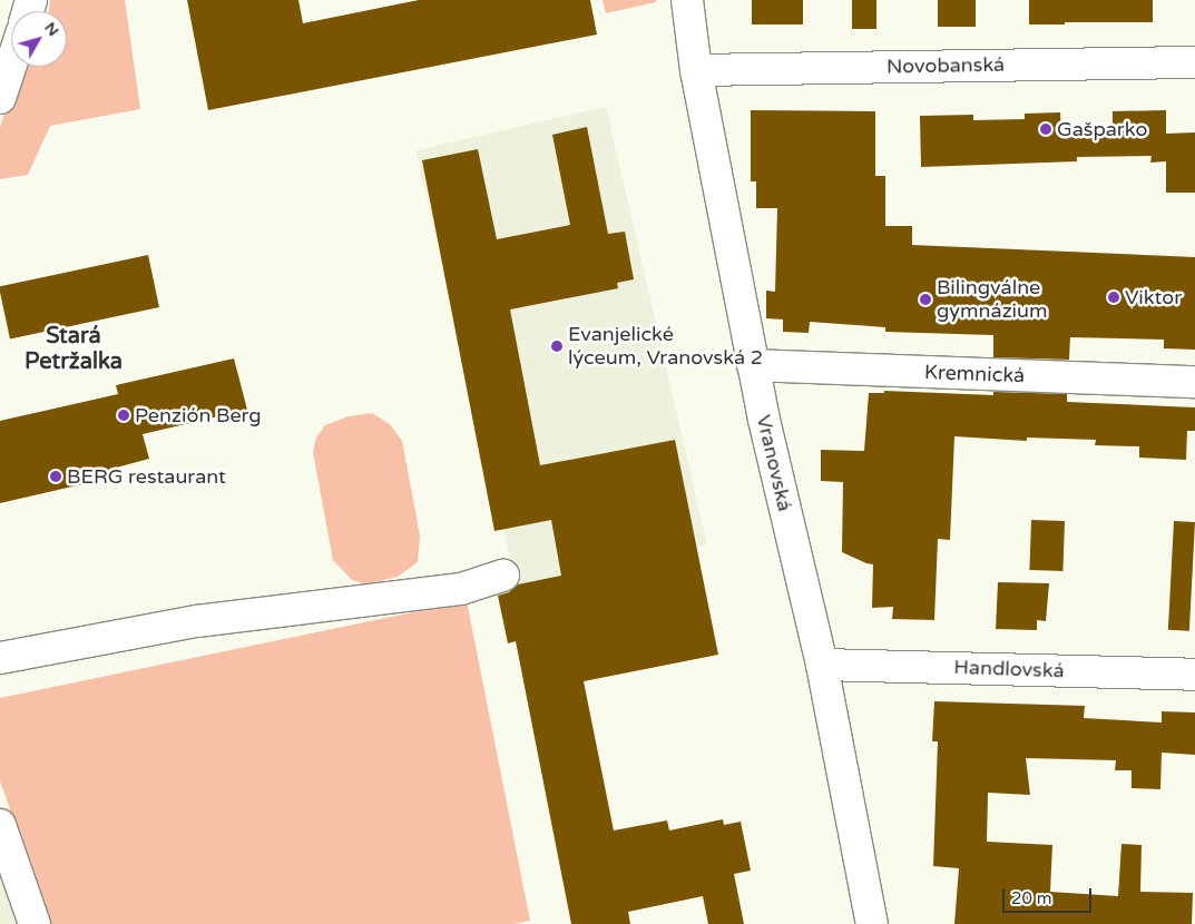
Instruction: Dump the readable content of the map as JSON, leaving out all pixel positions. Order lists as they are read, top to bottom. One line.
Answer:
{"streets":{"street":["Novobanská","Kremnická","Vranovská","Handlovská"]},"crossings":[["Novobanská","Vranovská"],["Kremnická","Vranovská"],["Vranovská","Handlovská"]],"districts":["Stará Petržalka"],"places":["Gašparko","Viktor","Bilingválne gymnázium","Evanjelické lýceum, Vranovská 2","Penzión Berg","BERG restaurant"],"scale_bar":"20 m","north":"top right"}
